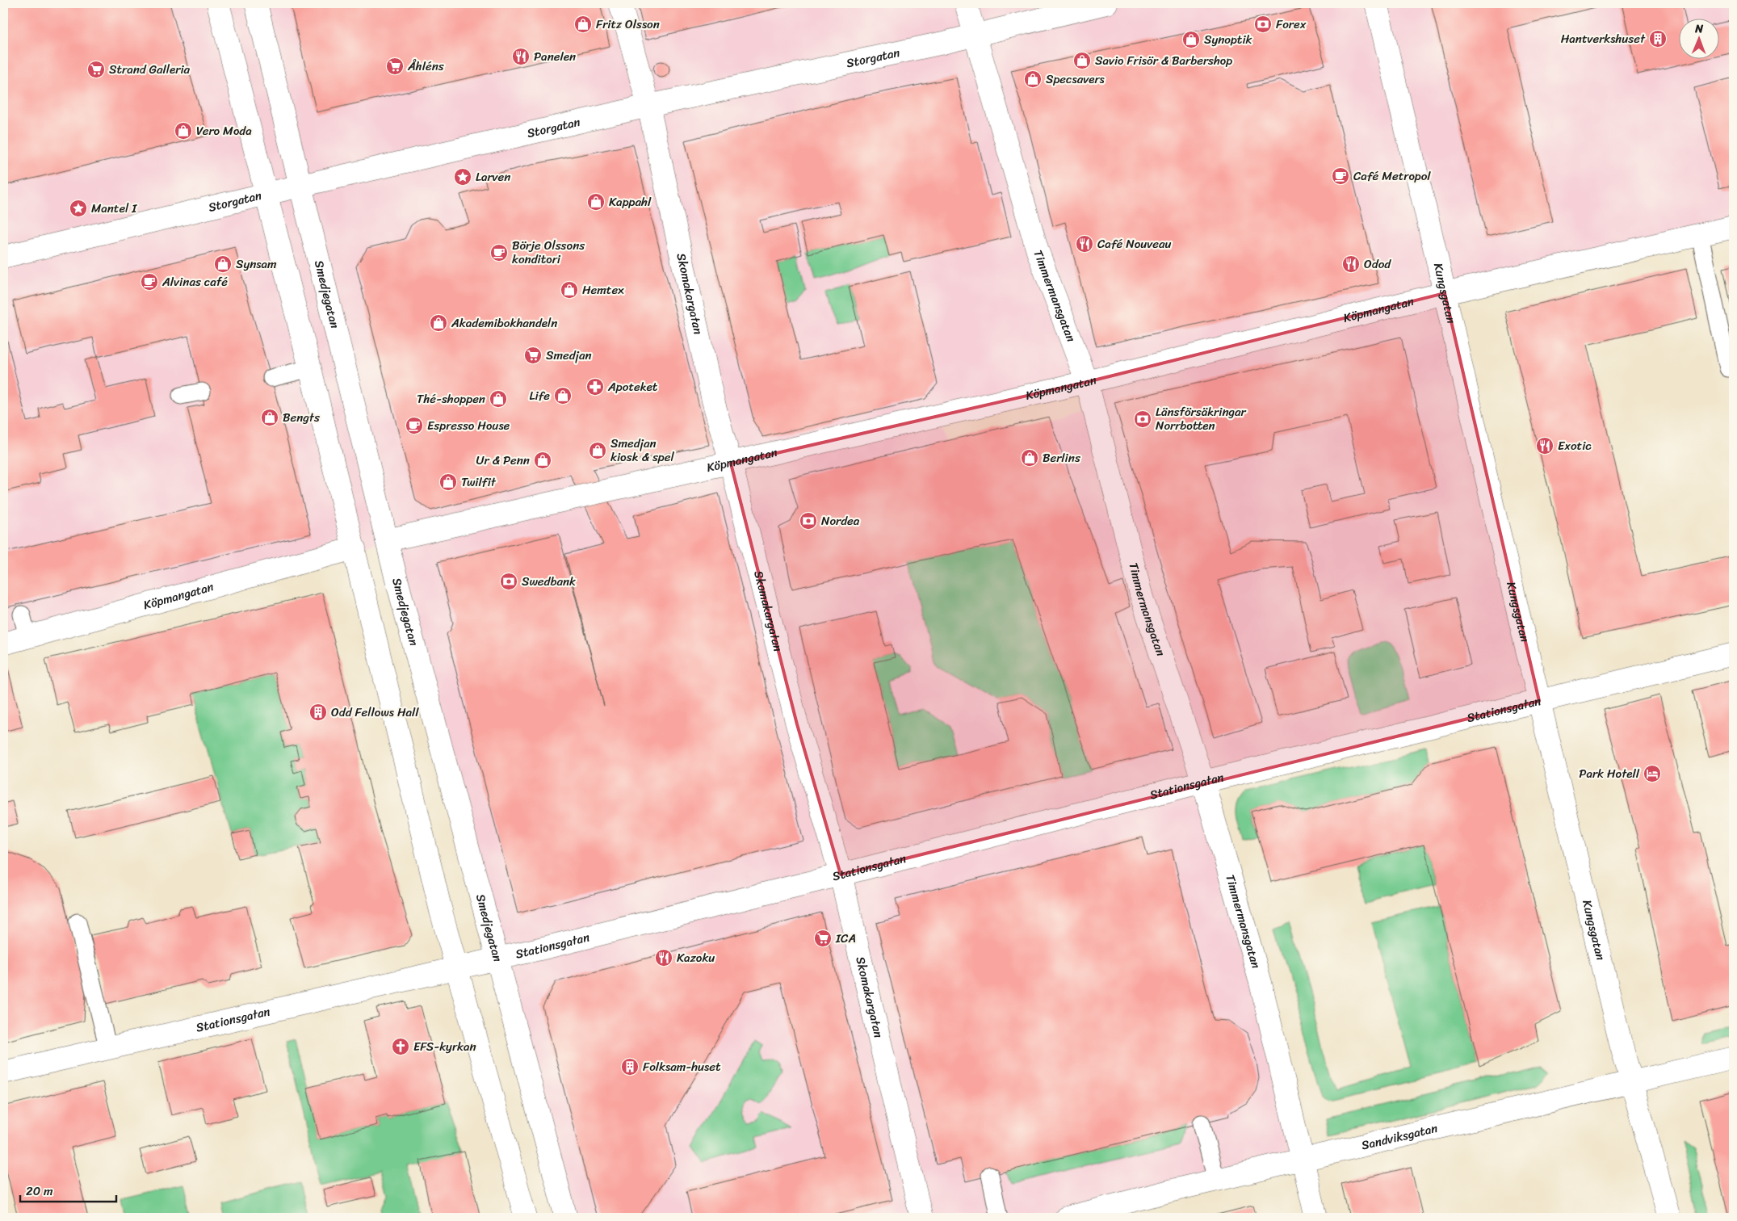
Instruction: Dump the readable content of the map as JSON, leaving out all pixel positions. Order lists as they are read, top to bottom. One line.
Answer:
{"streets":{"street":["Storgatan","Kungsgatan","Skomakargatan","Smedjegatan","Timmermansgatan","Köpmangatan","Stationsgatan","Sandviksgatan"]},"crossings":[["Storgatan","Skomakargatan"],["Storgatan","Smedjegatan"],["Storgatan","Timmermansgatan"],["Kungsgatan","Köpmangatan"],["Kungsgatan","Stationsgatan"],["Kungsgatan","Sandviksgatan"],["Skomakargatan","Köpmangatan"],["Skomakargatan","Stationsgatan"],["Smedjegatan","Köpmangatan"],["Smedjegatan","Stationsgatan"],["Timmermansgatan","Köpmangatan"],["Timmermansgatan","Stationsgatan"],["Timmermansgatan","Sandviksgatan"]],"places":{"shop":["Fritz Olsson","Synoptik","Savio Frisör & Barbershop","Specsavers","Vero Moda","Kappahl","Synsam","Hemtex","Akademibokhandeln","Life","Thé-shoppen","Bengts","Smedjan kiosk & spel","Berlins","Ur & Penn","Twilfit"],"bank":["Forex","Länsförsäkringar Norrbotten","Nordea","Swedbank"],"building":["Hantverkshuset","Odd Fellows Hall","Folksam-huset"],"restaurant":["Panelen","Café Nouveau","Odod","Exotic","Kazoku"],"supermarket":["Åhléns","Strand Galleria","Smedjan","ICA"],"cafe":["Café Metropol","Börje Olssons konditori","Alvinas café","Espresso House"],"place":["Larven","Mantel I"],"pharmacy":["Apoteket"],"hotel":["Park Hotell"],"church":["EFS-kyrkan"]},"scale_bar":"20 m","north":"top"}
